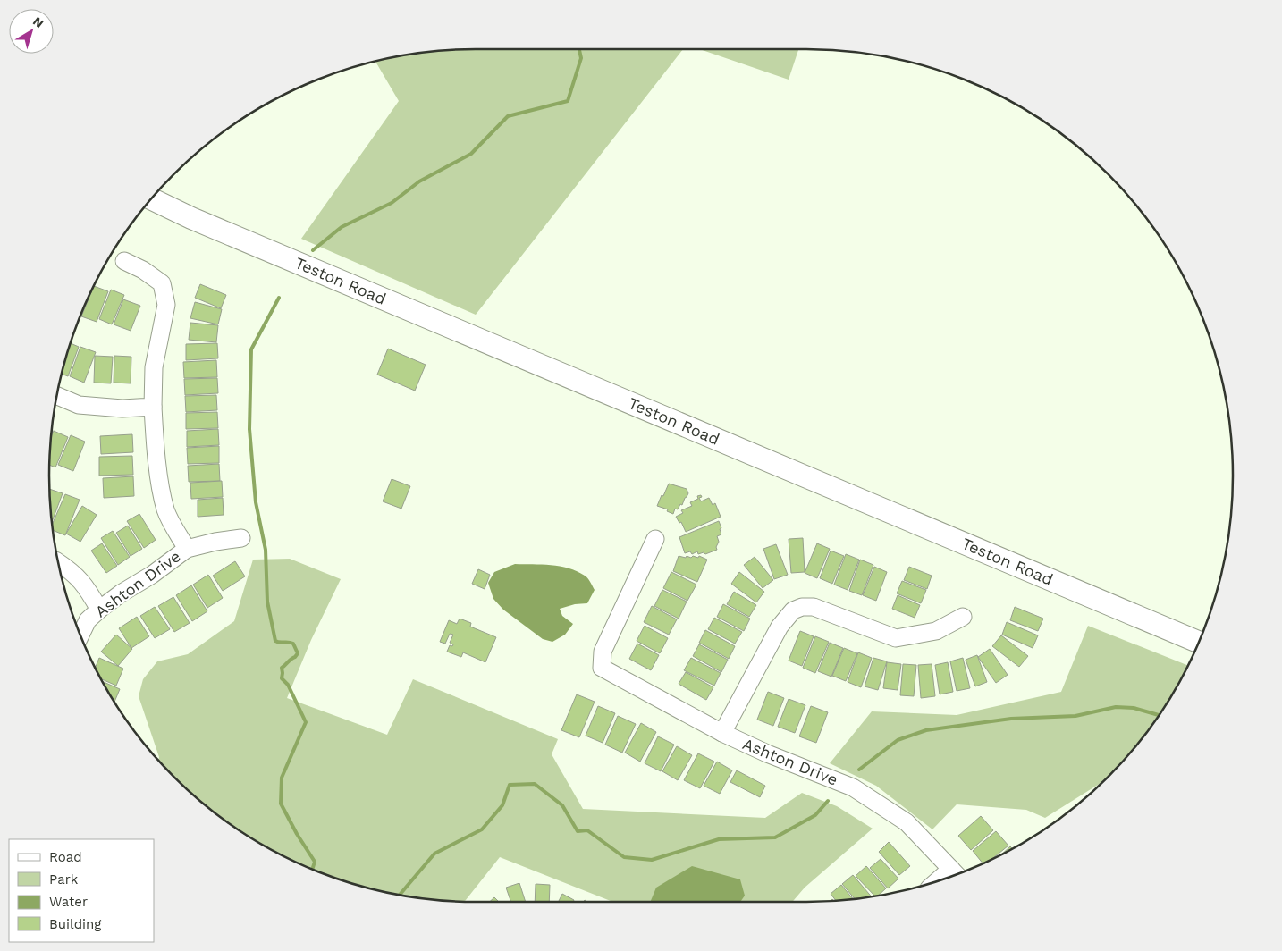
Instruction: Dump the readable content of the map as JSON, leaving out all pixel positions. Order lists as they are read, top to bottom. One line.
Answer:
{"streets":{"main road":["Teston Road"],"street":["Ashton Drive"]},"legend":["Road","Park","Water","Building"],"north":"top right"}
